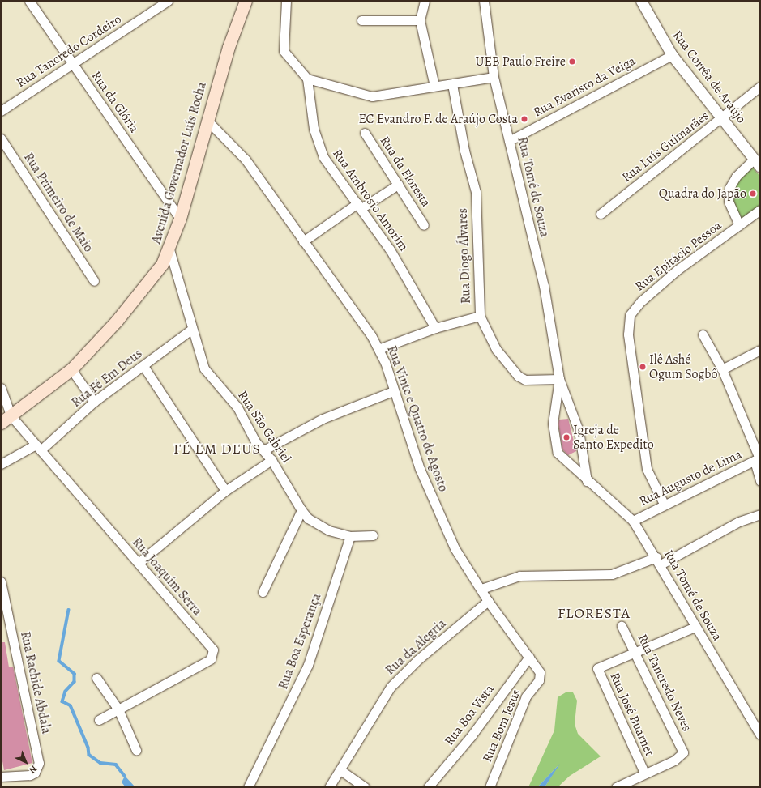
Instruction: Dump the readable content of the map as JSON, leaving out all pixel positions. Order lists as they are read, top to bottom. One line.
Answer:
{"streets":{"main road":["Avenida Governador Luís Rocha"],"street":["Rua Tancredo Cordeiro","Rua Corrêa de Araújo","Rua Evaristo da Veiga","Rua da Glória","Rua Luís Guimarães","Rua da Floresta","Rua Tomé de Souza","Rua Ambrosio Amorim","Rua Primeiro de Maio","Rua Diogo Álvares","Rua Epitácio Pessoa","Rua Fé Em Deus","Rua Vinte e Quatro de Agosto","Rua São Gabriel","Rua Augusto de Lima","Rua Joaquim Serra","Rua Boa Esperança","Rua da Alegria","Rua Rachide Abdala","Rua Tancredo Neves","Rua José Buarnet","Rua Boa Vista","Rua Bom Jesus"]},"crossings":[["Rua Tancredo Cordeiro","Rua da Glória"],["Rua Corrêa de Araújo","Rua Evaristo da Veiga"],["Rua Corrêa de Araújo","Rua Luís Guimarães"],["Rua Corrêa de Araújo","Rua Epitácio Pessoa"],["Rua Evaristo da Veiga","Rua Tomé de Souza"],["Rua da Glória","Avenida Governador Luís Rocha"],["Avenida Governador Luís Rocha","Rua Vinte e Quatro de Agosto"],["Avenida Governador Luís Rocha","Rua São Gabriel"],["Avenida Governador Luís Rocha","Rua Joaquim Serra"],["Rua Tomé de Souza","Rua Diogo Álvares"],["Rua Tomé de Souza","Rua Augusto de Lima"],["Rua Epitácio Pessoa","Rua Augusto de Lima"],["Rua Fé Em Deus","Rua São Gabriel"],["Rua Fé Em Deus","Rua Joaquim Serra"],["Rua Vinte e Quatro de Agosto","Rua da Alegria"],["Rua Vinte e Quatro de Agosto","Rua Boa Vista"],["Rua Vinte e Quatro de Agosto","Rua Bom Jesus"],["Rua São Gabriel","Rua Boa Esperança"],["Rua Tancredo Neves","Rua José Buarnet"]],"districts":["FÉ EM DEUS","FLORESTA"],"places":["UEB Paulo Freire","EC Evandro F. de Araújo Costa","Quadra do Japão","Ilê Ashé Ogum Sogbô","Igreja de Santo Expedito"],"north":"bottom right"}
